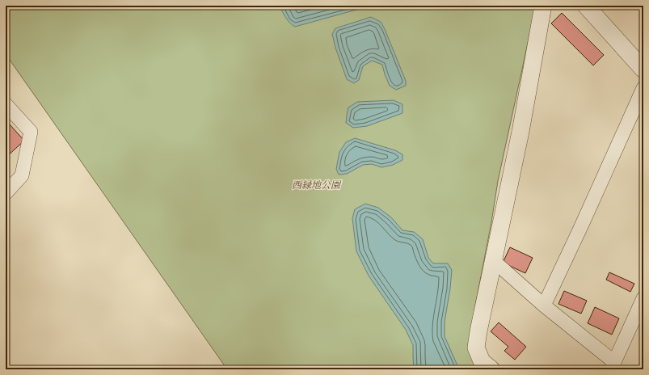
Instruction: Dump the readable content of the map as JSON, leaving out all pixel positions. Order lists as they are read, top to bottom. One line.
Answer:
{"parks":["西緑地公園"]}
